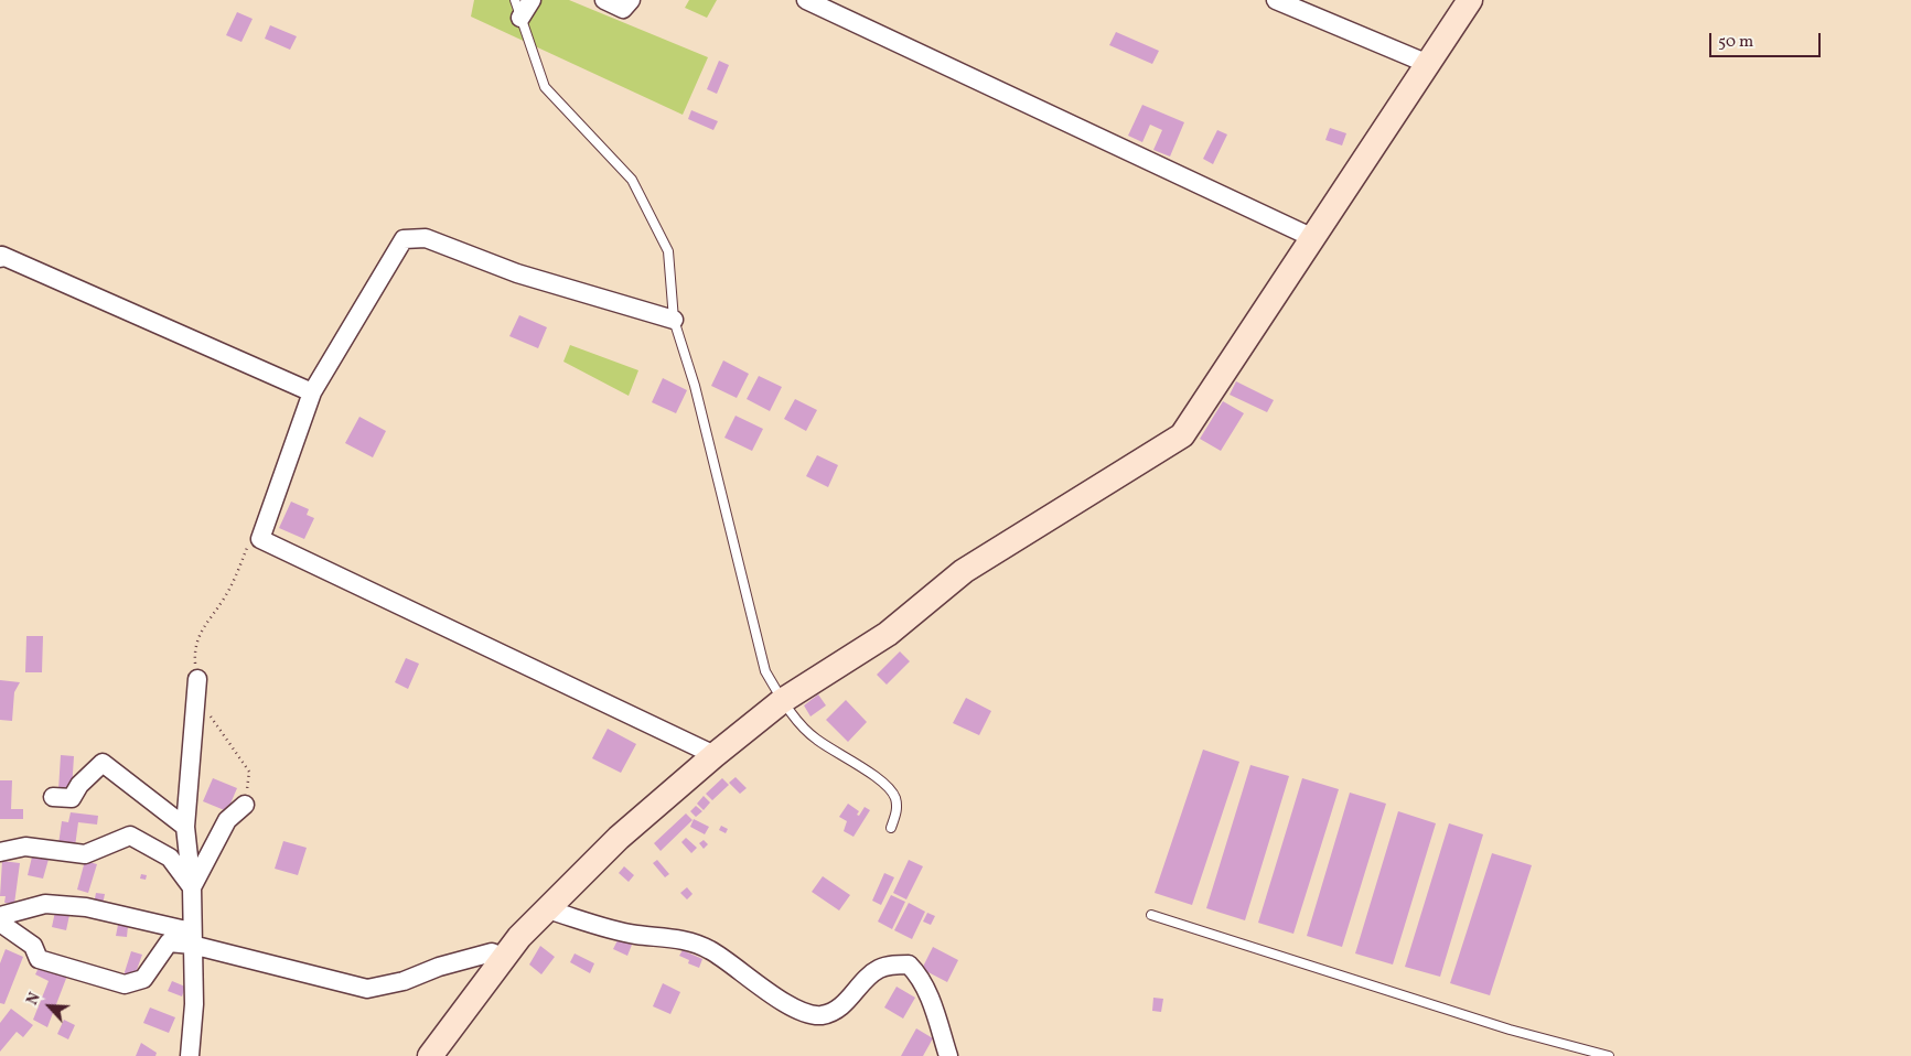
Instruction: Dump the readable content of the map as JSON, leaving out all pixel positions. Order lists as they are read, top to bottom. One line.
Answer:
{"scale_bar":"50 m","north":"top left"}
